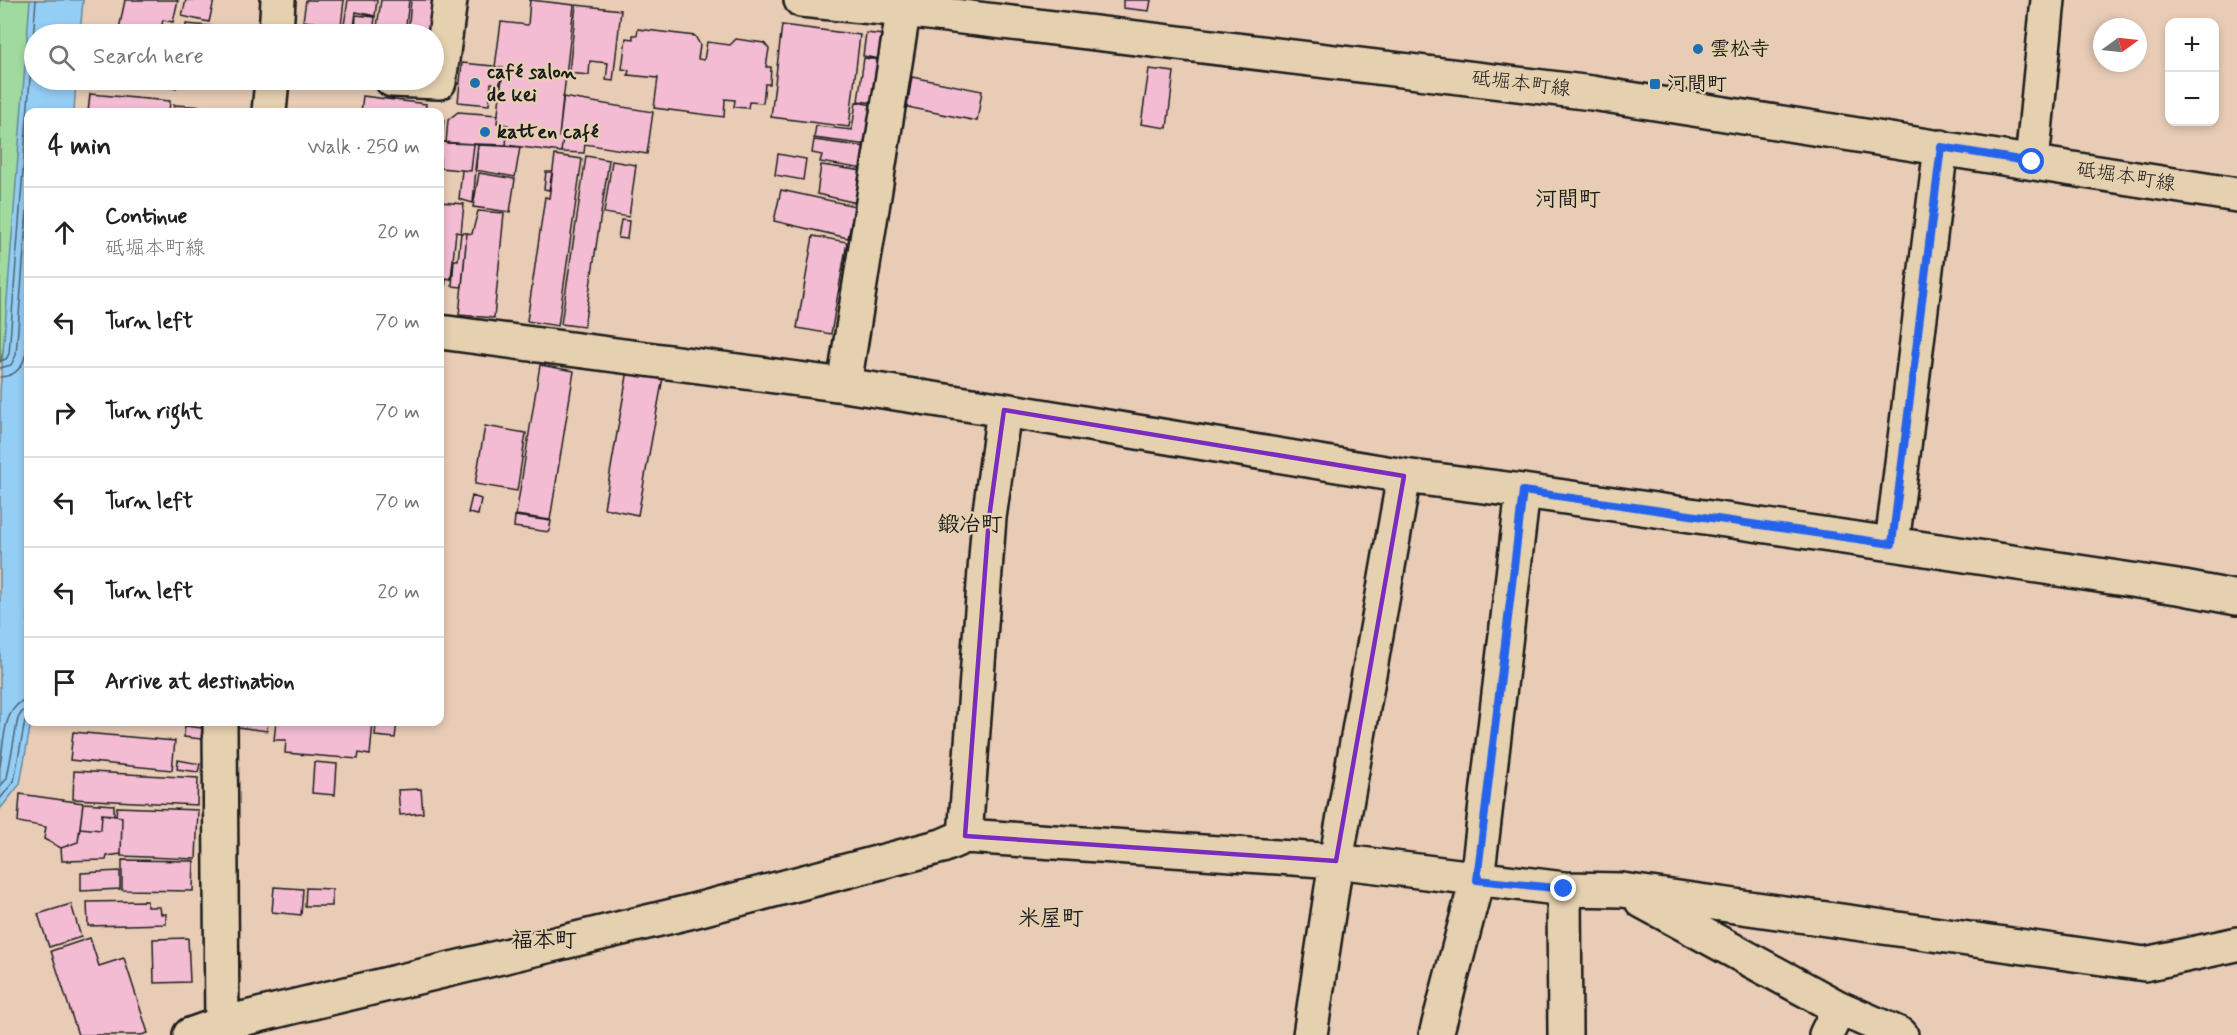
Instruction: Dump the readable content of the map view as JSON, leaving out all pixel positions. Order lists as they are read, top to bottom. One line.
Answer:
{"streets":{"street":["砥堀本町線"]},"districts":["河間町","鍛冶町","米屋町","福本町"],"places":{"other":["雲松寺","café salon de kei","katten café"],"transit":["河間町"]},"north":"right","page":{"map_buttons":["+","−"],"search":"Search here","heading":["4 min","Walk · 250 m"],"list":[["Continue","砥堀本町線","20 m"],["Turn left","70 m"],["Turn right","70 m"],["Turn left","70 m"],["Turn left","20 m"],"Arrive at destination"]}}
